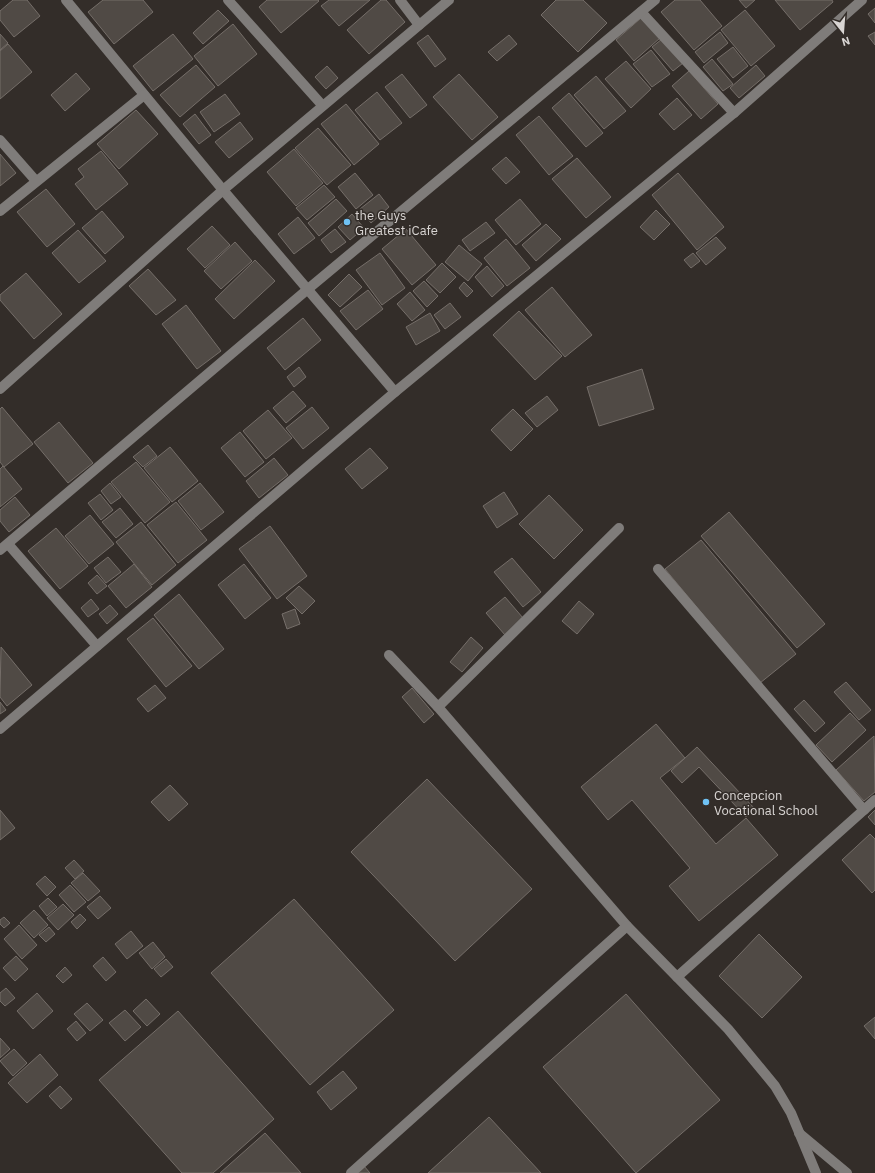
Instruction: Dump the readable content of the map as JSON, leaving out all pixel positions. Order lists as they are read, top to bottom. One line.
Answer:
{"places":["the Guys Greatest iCafe","Concepcion Vocational School"],"north":"bottom"}
